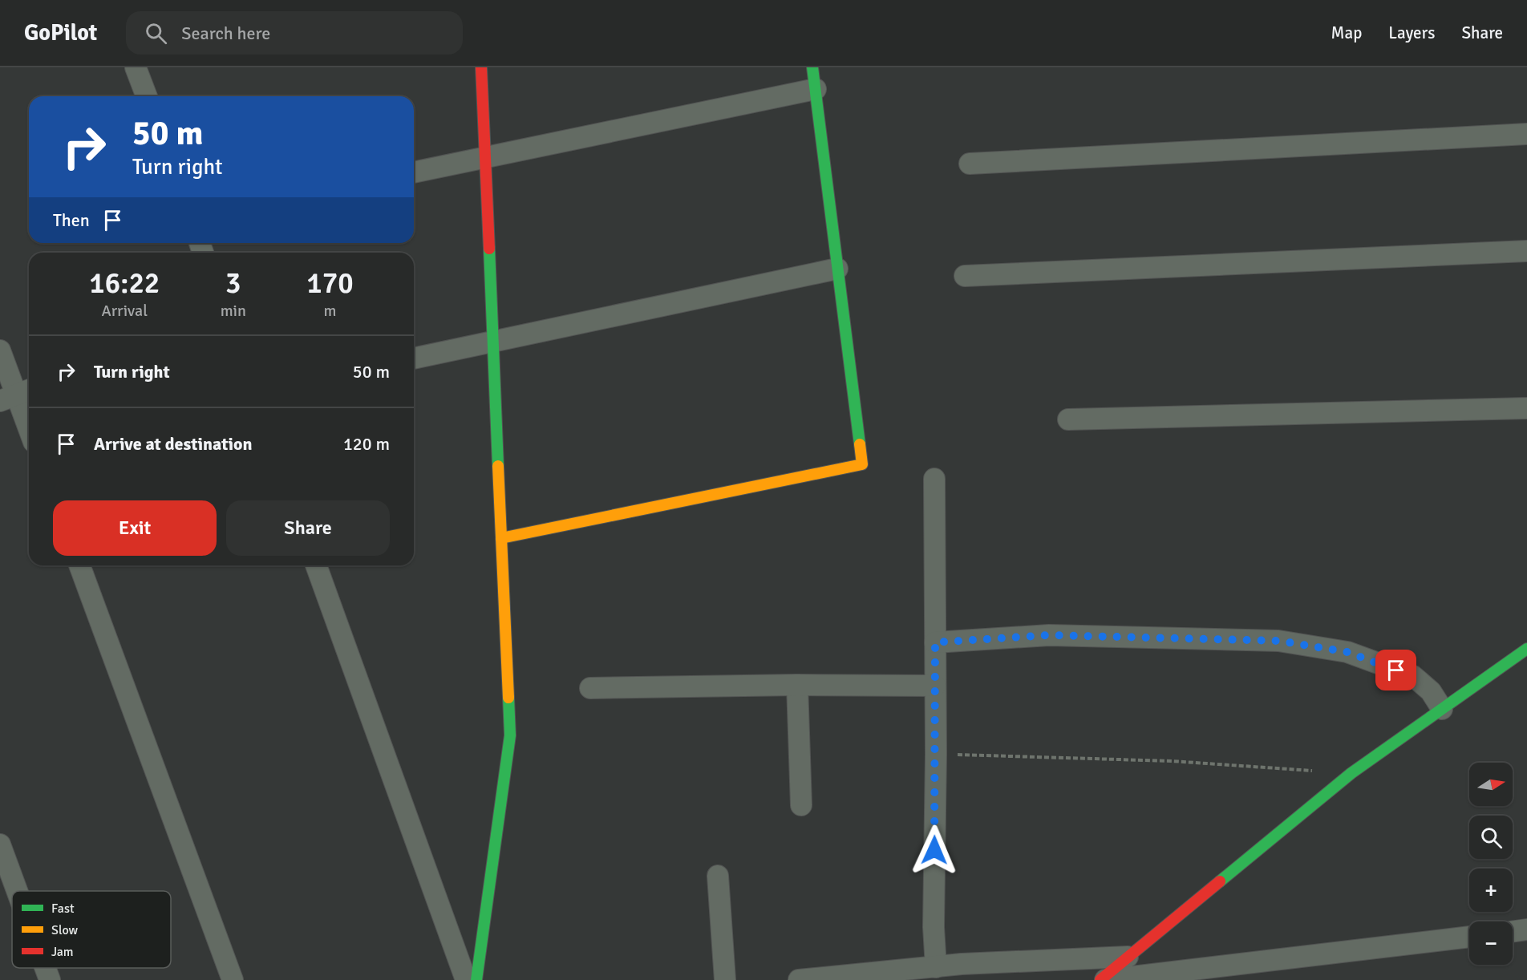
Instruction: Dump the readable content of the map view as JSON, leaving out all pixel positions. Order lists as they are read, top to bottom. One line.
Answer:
{"legend":["Fast","Slow","Jam"],"north":"right","page":{"header":"GoPilot","search":"Search here","nav":["Map","Layers","Share"],"turn":["50 m","Turn right"],"then":"Then","eta":["16:22","Arrival","3","min","170","m"],"list":[{"name":"Turn right","value":"50 m"},{"name":"Arrive at destination","value":"120 m"}],"buttons":["Exit","Share"],"map_buttons":["+","−"]}}
